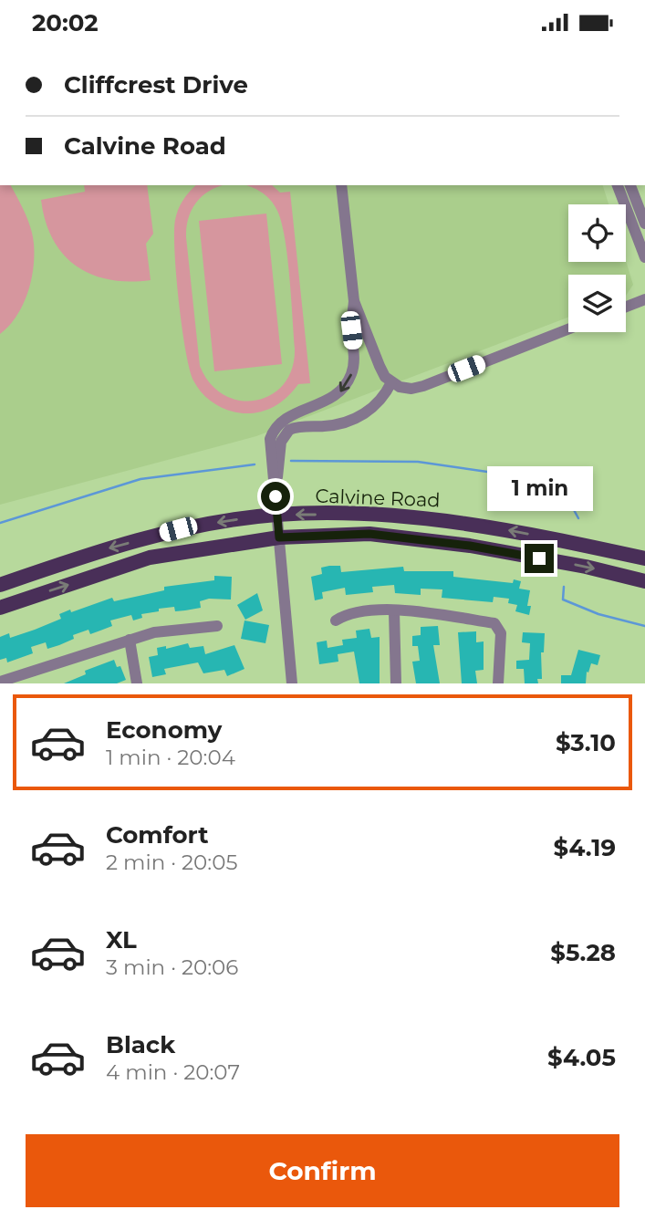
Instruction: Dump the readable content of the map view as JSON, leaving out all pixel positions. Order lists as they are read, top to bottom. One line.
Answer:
{"streets":{"main road":["Calvine Road"]},"page":{"status":"20:02","banner":["Cliffcrest Drive","Calvine Road"],"bubble":"1 min","list":[{"name":"Economy","note":"1 min · 20:04","value":"$3.10"},{"name":"Comfort","note":"2 min · 20:05","value":"$4.19"},{"name":"XL","note":"3 min · 20:06","value":"$5.28"},{"name":"Black","note":"4 min · 20:07","value":"$4.05"}],"buttons":"Confirm"}}
